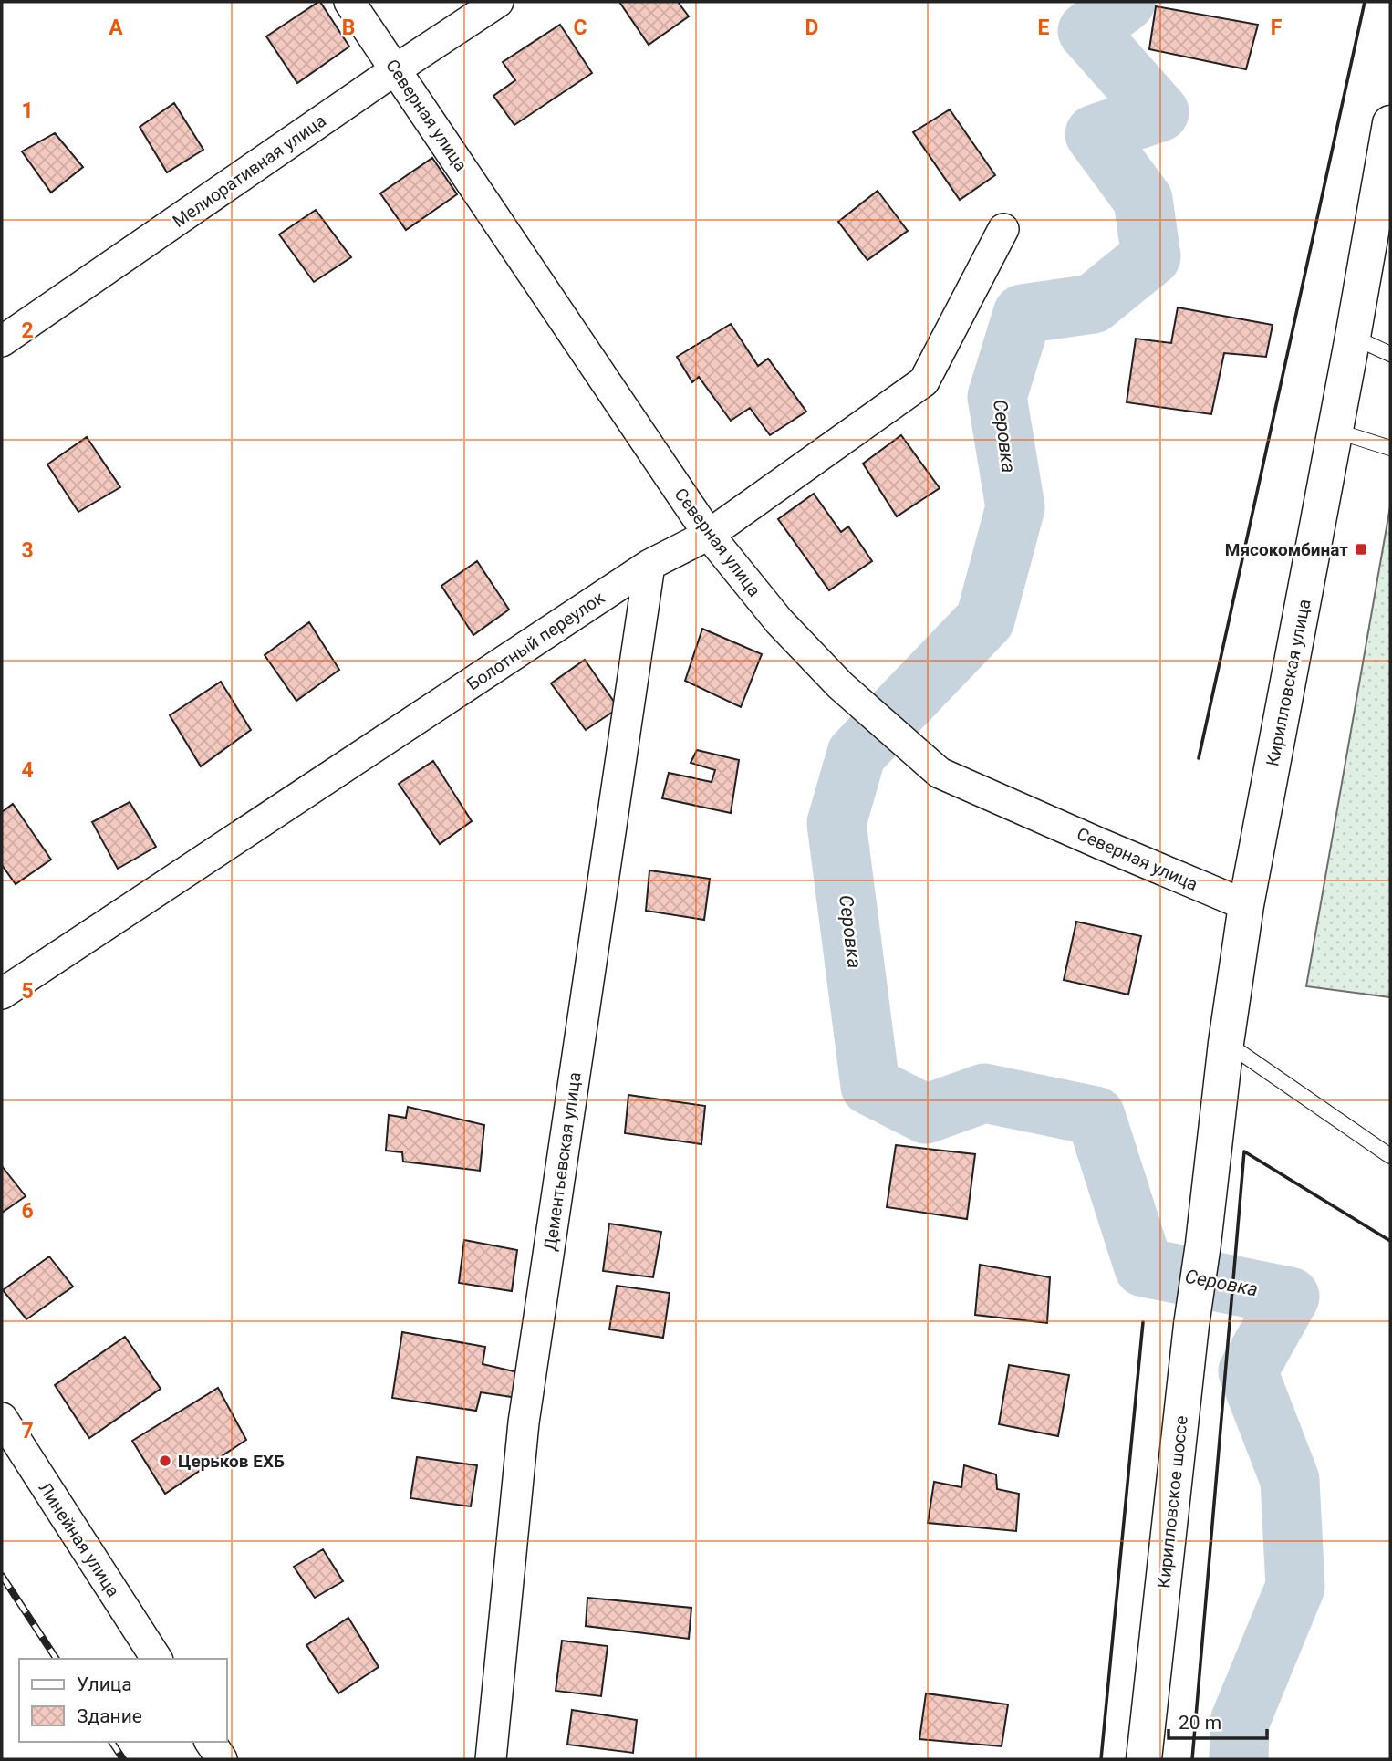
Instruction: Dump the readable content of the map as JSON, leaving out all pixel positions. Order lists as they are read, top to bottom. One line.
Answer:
{"streets":{"main road":["Кирилловская улица","Кирилловское шоссе"],"street":["Северная улица","Мелиоративная улица","Болотный переулок","Дементьевская улица","Линейная улица"]},"crossings":[["Северная улица","Мелиоративная улица"],["Северная улица","Болотный переулок"],["Северная улица","Кирилловская улица"],["Болотный переулок","Дементьевская улица"],["Кирилловская улица","Кирилловское шоссе"]],"water":["Серовка"],"places":{"transit":["Мясокомбинат"],"other":["Церьков ЕХБ"]},"legend":["Улица","Здание"],"scale_bar":"20 m","grid":{"columns":["A","B","C","D","E","F"],"rows":["1","2","3","4","5","6","7"]}}
